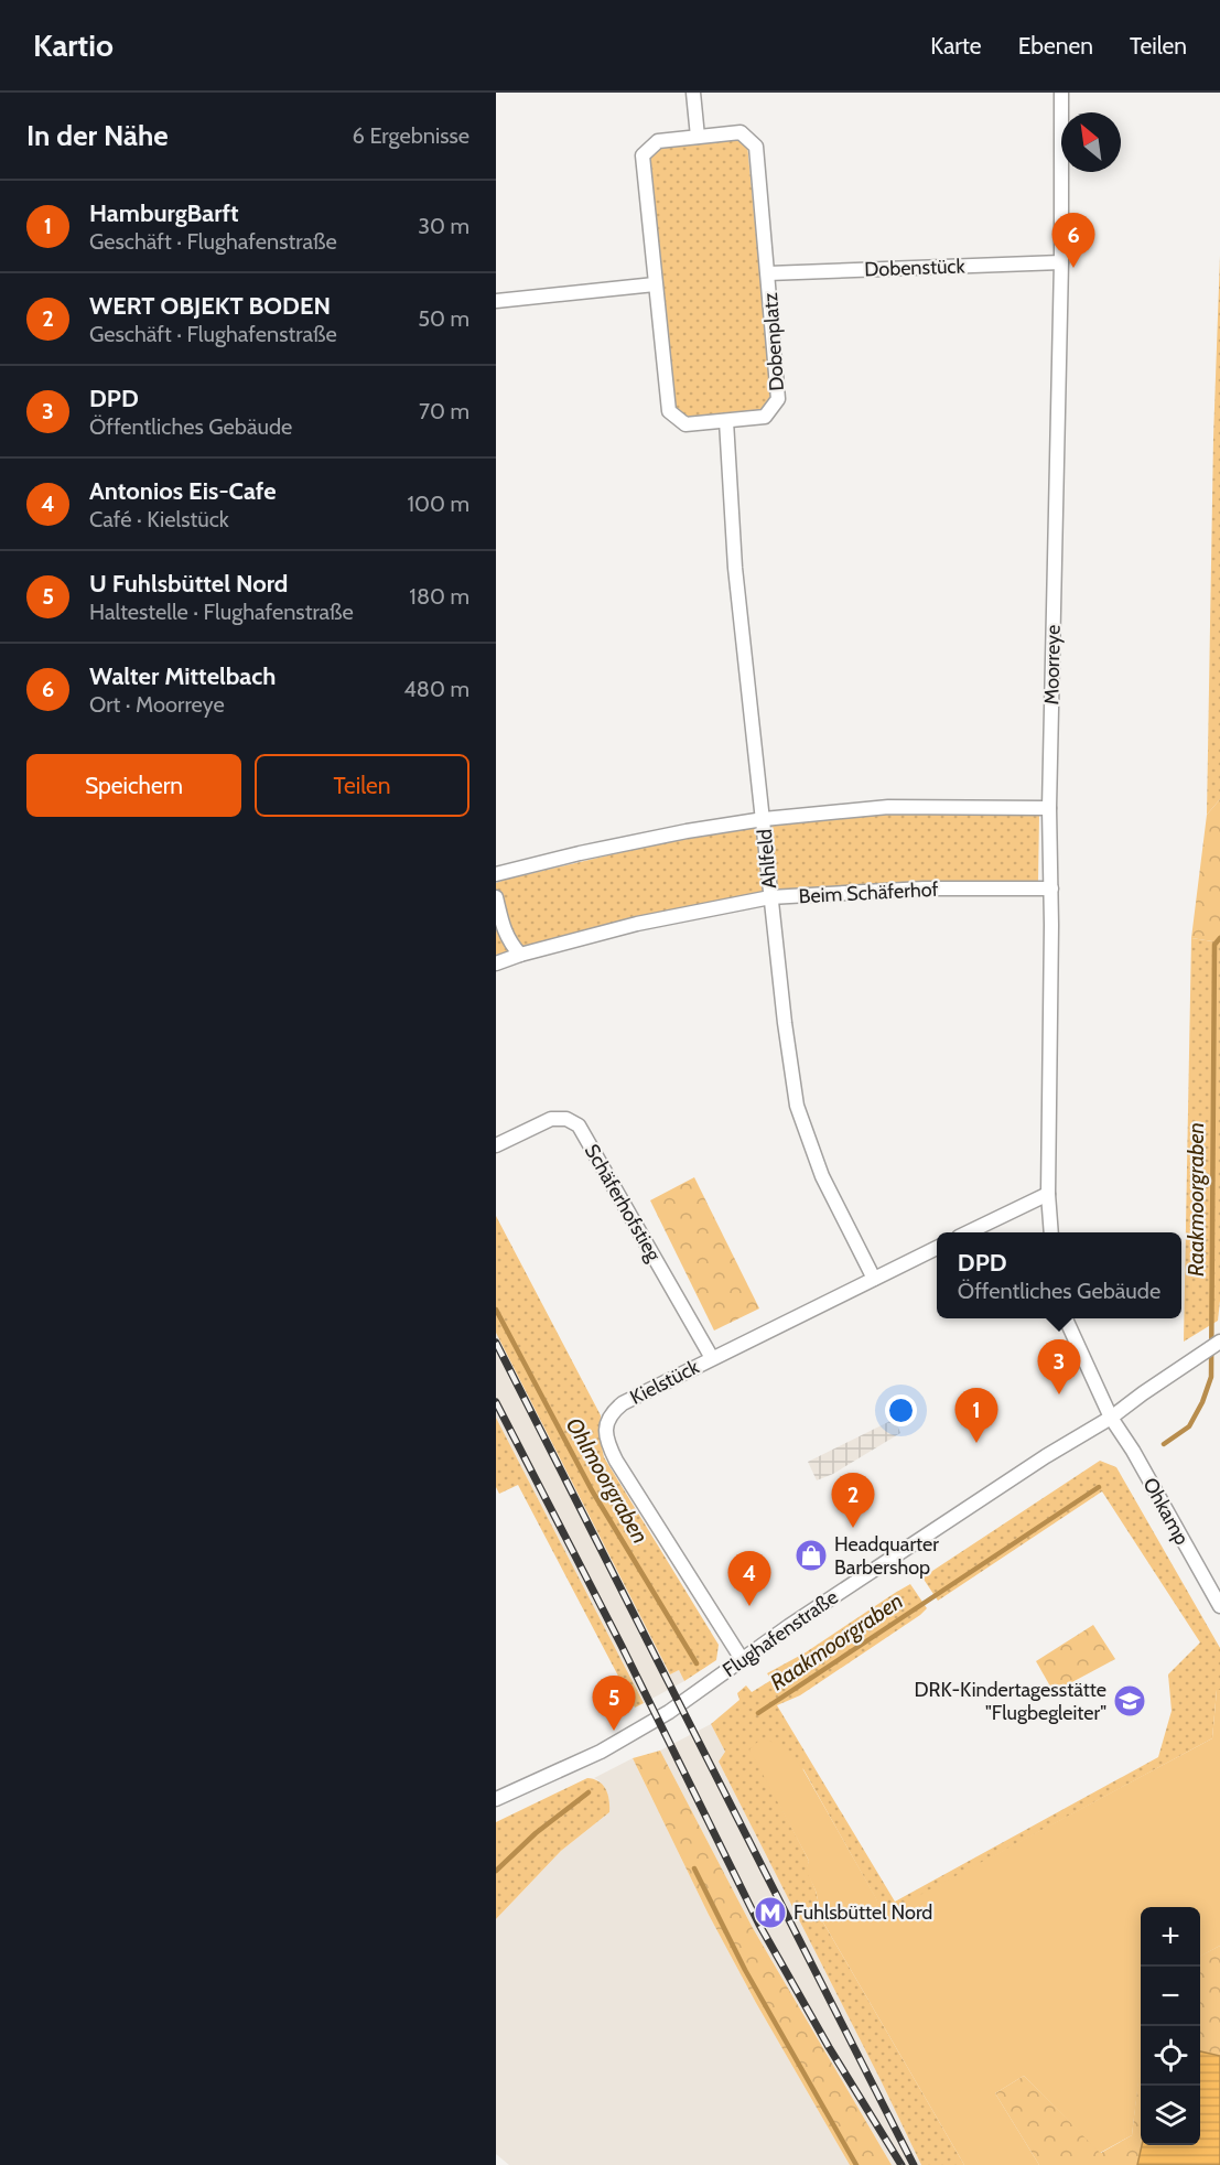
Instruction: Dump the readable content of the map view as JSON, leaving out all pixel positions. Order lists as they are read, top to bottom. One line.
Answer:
{"streets":{"street":["Dobenstück","Dobenplatz","Moorreye","Ahlfeld","Beim Schäferhof","Schäferhofstieg","Kielstück","Ohkamp","Flughafenstraße"]},"crossings":[["Dobenstück","Dobenplatz"],["Dobenstück","Moorreye"],["Dobenplatz","Ahlfeld"],["Moorreye","Beim Schäferhof"],["Ahlfeld","Beim Schäferhof"],["Ahlfeld","Kielstück"],["Schäferhofstieg","Kielstück"],["Kielstück","Flughafenstraße"],["Ohkamp","Flughafenstraße"]],"water":["Raakmoorgraben","Ohlmoorgraben"],"places":{"shop":["Headquarter Barbershop"],"school or university":["DRK-Kindertagesstätte \"Flugbegleiter\""],"metro station":["Fuhlsbüttel Nord"]},"north":"top left","page":{"header":"Kartio","nav":["Karte","Ebenen","Teilen"],"heading":["In der Nähe","6 Ergebnisse"],"list":[{"mark":"1","name":"HamburgBarft","note":"Geschäft · Flughafenstraße","value":"30 m"},{"mark":"2","name":"WERT OBJEKT BODEN","note":"Geschäft · Flughafenstraße","value":"50 m"},{"mark":"3","name":"DPD","note":"Öffentliches Gebäude","value":"70 m"},{"mark":"4","name":"Antonios Eis-Cafe","note":"Café · Kielstück","value":"100 m"},{"mark":"5","name":"U Fuhlsbüttel Nord","note":"Haltestelle · Flughafenstraße","value":"180 m"},{"mark":"6","name":"Walter Mittelbach","note":"Ort · Moorreye","value":"480 m"}],"pins":["6","3","1","2","4","5"],"buttons":["Speichern","Teilen"],"popup":["DPD","Öffentliches Gebäude"],"map_buttons":["+","−"]}}
